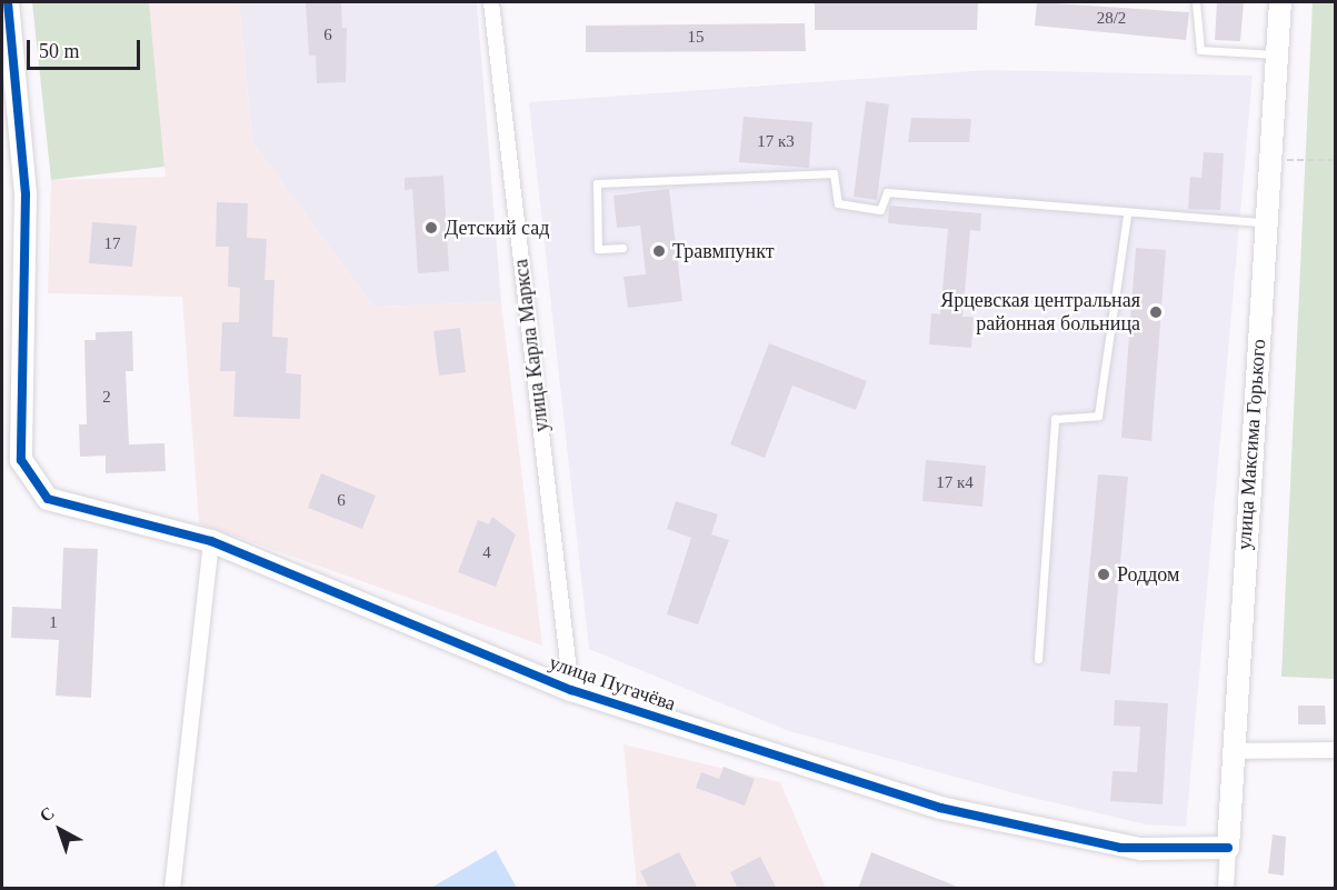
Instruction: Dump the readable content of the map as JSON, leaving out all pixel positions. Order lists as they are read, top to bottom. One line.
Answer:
{"streets":{"street":["улица Карла Маркса","улица Максима Горького","улица Пугачёва"]},"crossings":[["улица Карла Маркса","улица Пугачёва"],["улица Максима Горького","улица Пугачёва"]],"places":["Детский сад","Травмпункт","Ярцевская центральная районная больница","Роддом"],"house_numbers":["28/2","6","15","17 к3","17","2","17 к4","6","4","1"],"scale_bar":"50 m","north":"top left"}
